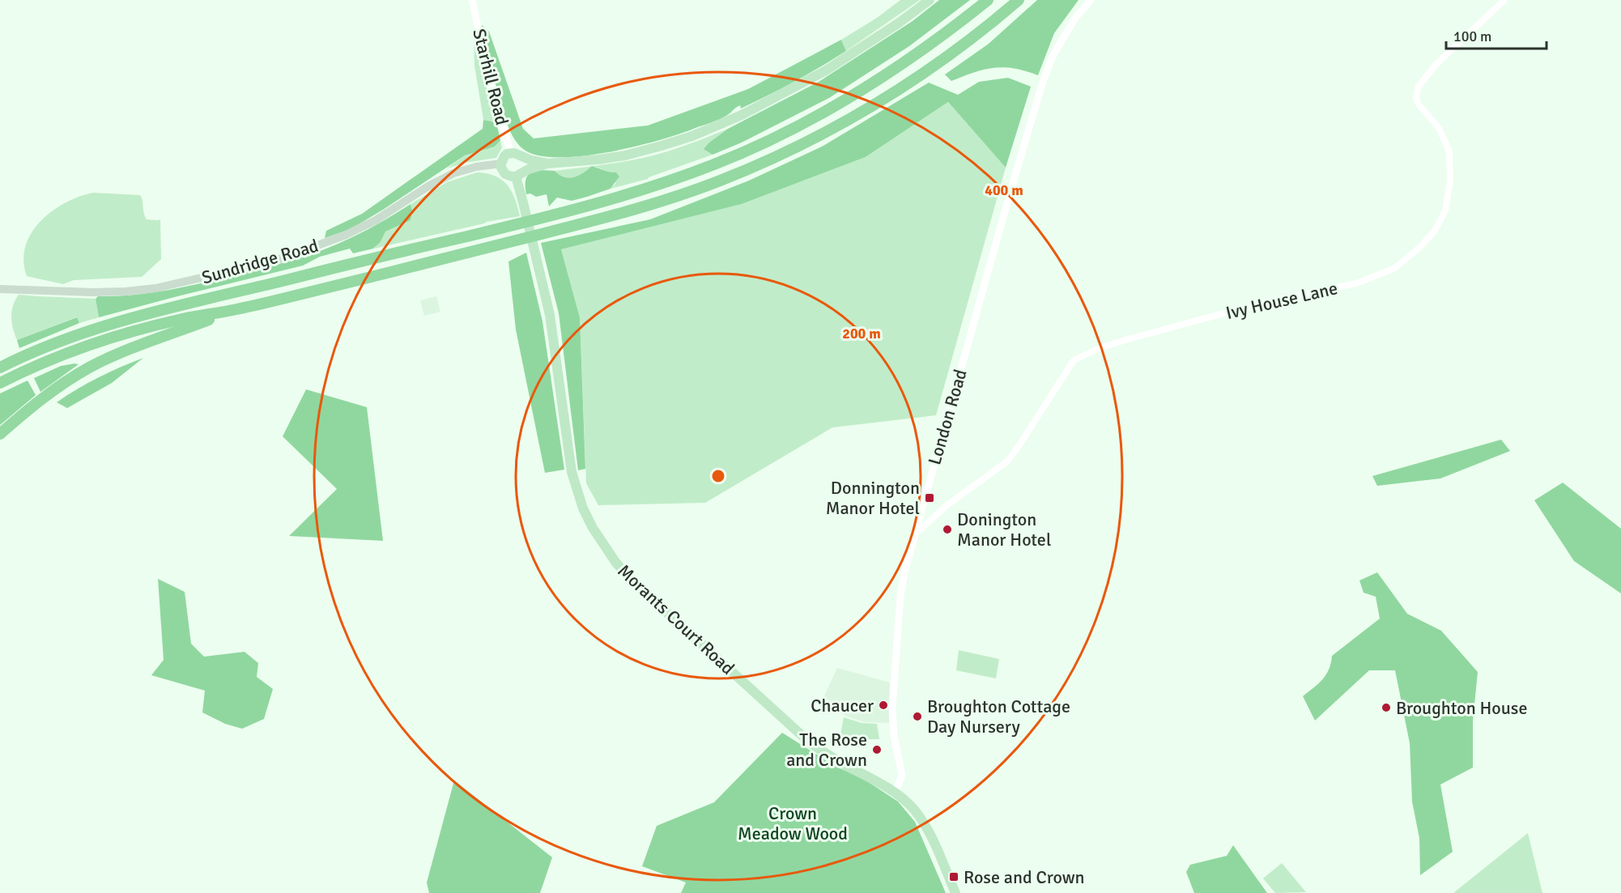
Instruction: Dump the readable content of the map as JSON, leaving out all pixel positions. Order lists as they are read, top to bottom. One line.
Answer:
{"streets":{"main road":["Sundridge Road","Morants Court Road"],"street":["Starhill Road","Ivy House Lane","London Road"]},"crossings":[["Starhill Road","Sundridge Road"],["Starhill Road","Morants Court Road"],["Sundridge Road","Morants Court Road"],["Ivy House Lane","London Road"],["London Road","Morants Court Road"]],"parks":["Crown Meadow Wood"],"places":{"transit":["Donnington Manor Hotel","Rose and Crown"],"other":["Donington Manor Hotel","Chaucer","Broughton House","Broughton Cottage Day Nursery","The Rose and Crown"]},"scale_bar":"100 m","rings":["400 m","200 m"]}
